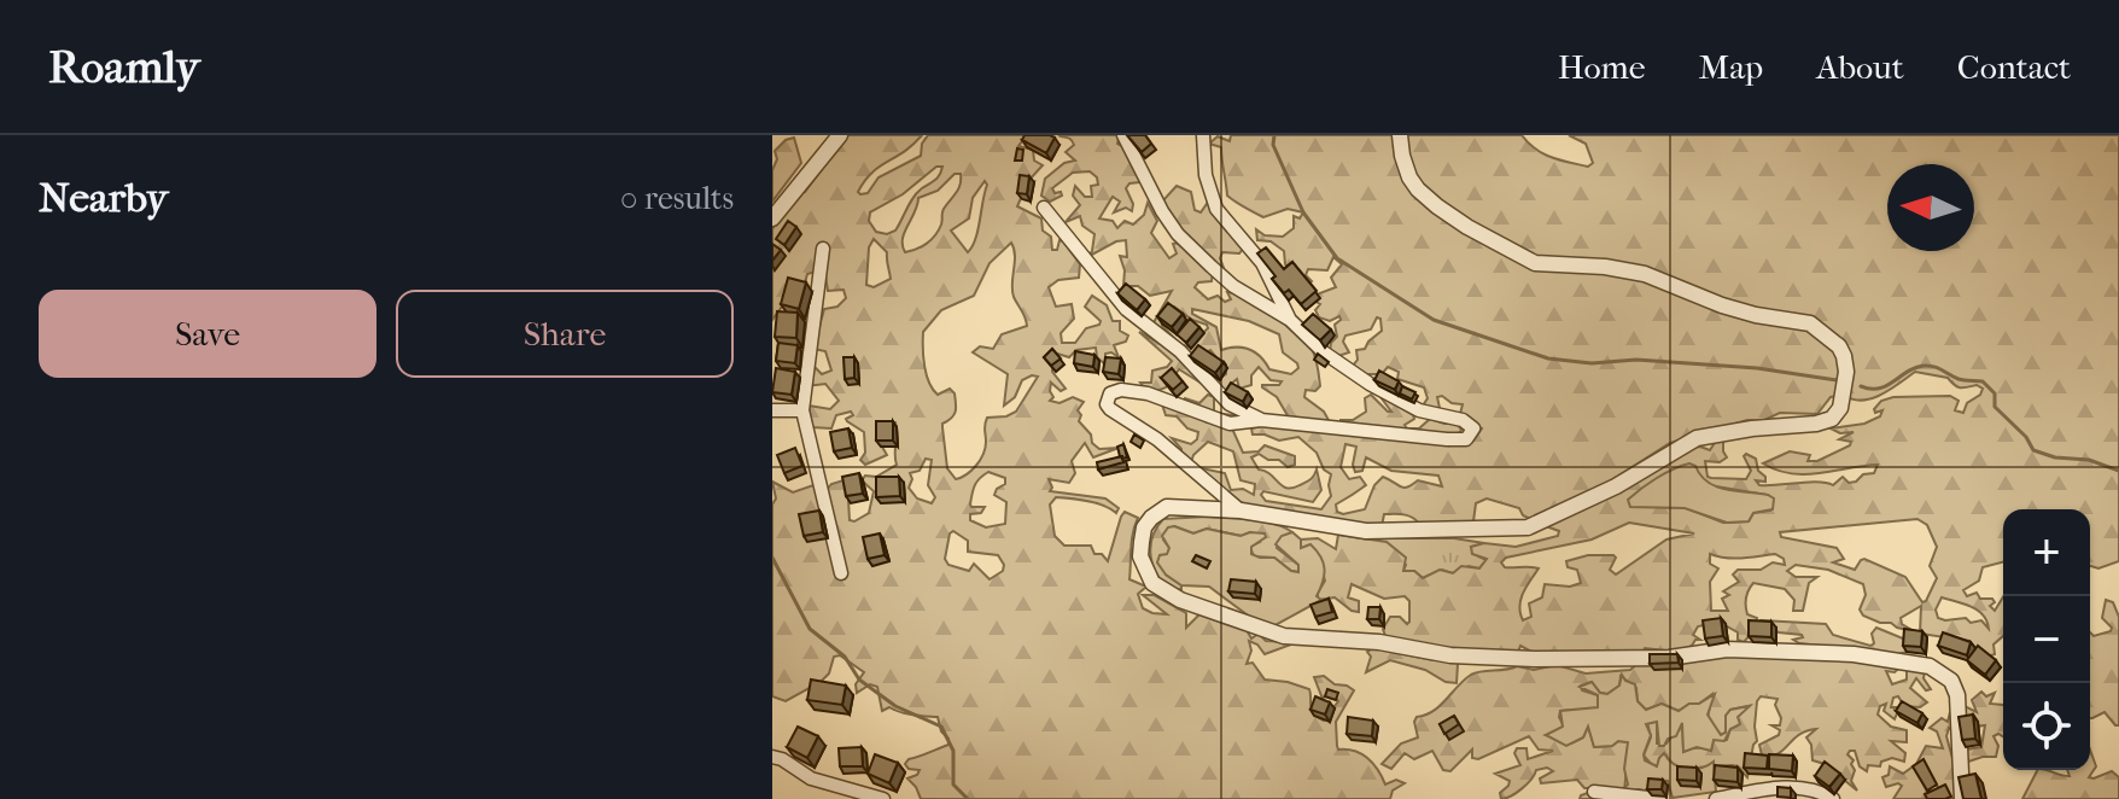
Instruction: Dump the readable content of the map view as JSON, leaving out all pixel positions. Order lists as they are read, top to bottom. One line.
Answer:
{"north":"left","page":{"header":"Roamly","nav":["Home","Map","About","Contact"],"heading":["Nearby","0 results"],"buttons":["Save","Share"],"map_buttons":["+","−"]}}
